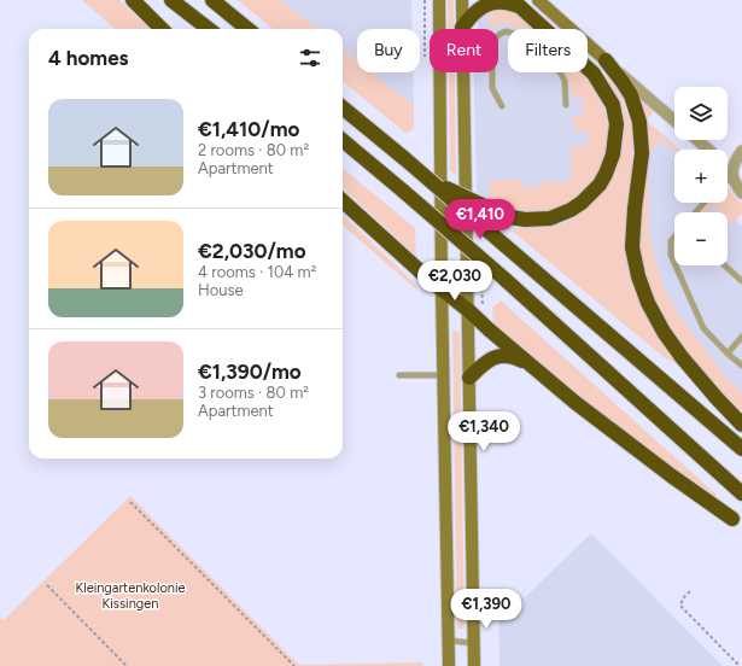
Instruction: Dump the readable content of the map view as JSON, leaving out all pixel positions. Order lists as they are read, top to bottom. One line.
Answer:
{"parks":["Kleingartenkolonie Kissingen"],"page":{"chip":["Buy","Rent","Filters"],"heading":"4 homes","map_buttons":["+","−"],"list":[{"name":"€1,410/mo","note":"2 rooms · 80 m² · Apartment"},{"name":"€2,030/mo","note":"4 rooms · 104 m² · House"},{"name":"€1,390/mo","note":"3 rooms · 80 m² · Apartment"}],"price":["€1,410","€2,030","€1,340","€1,390"]}}
